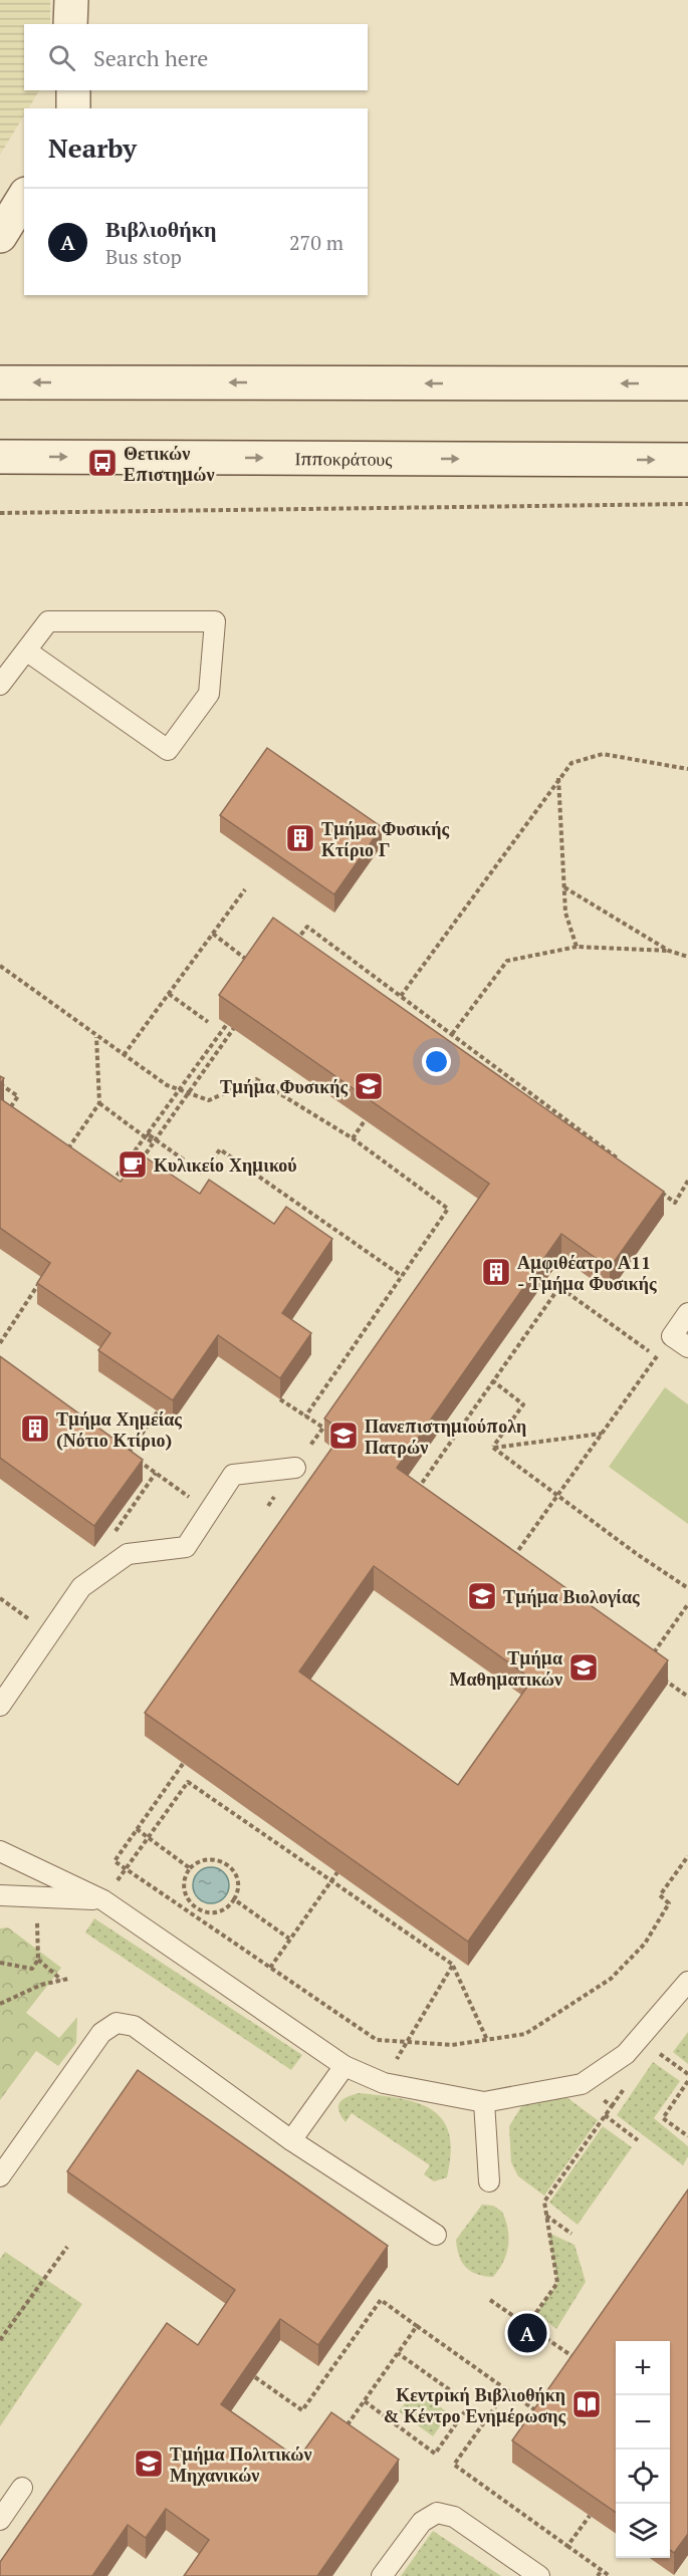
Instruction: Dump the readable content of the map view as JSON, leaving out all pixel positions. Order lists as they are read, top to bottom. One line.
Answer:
{"streets":{"street":["Ιπποκράτους"]},"places":{"bus stop":["Θετικών Επιστημών"],"building":["Τμήμα Φυσικής Κτίριο Γ","Αμφιθέατρο Α11 - Τμήμα Φυσικής","Τμήμα Χημείας (Νότιο Κτίριο)"],"school or university":["Τμήμα Φυσικής","Πανεπιστημιούπολη Πατρών","Τμήμα Βιολογίας","Τμήμα Μαθηματικών","Τμήμα Πολιτικών Μηχανικών"],"cafe":["Κυλικείο Χημικού"],"library":["Κεντρική Βιβλιοθήκη & Κέντρο Ενημέρωσης"]},"page":{"search":"Search here","heading":"Nearby","list":[{"mark":"A","name":"Βιβλιοθήκη","note":"Bus stop","value":"270 m"}],"pins":"A","map_buttons":["+","−"]}}
